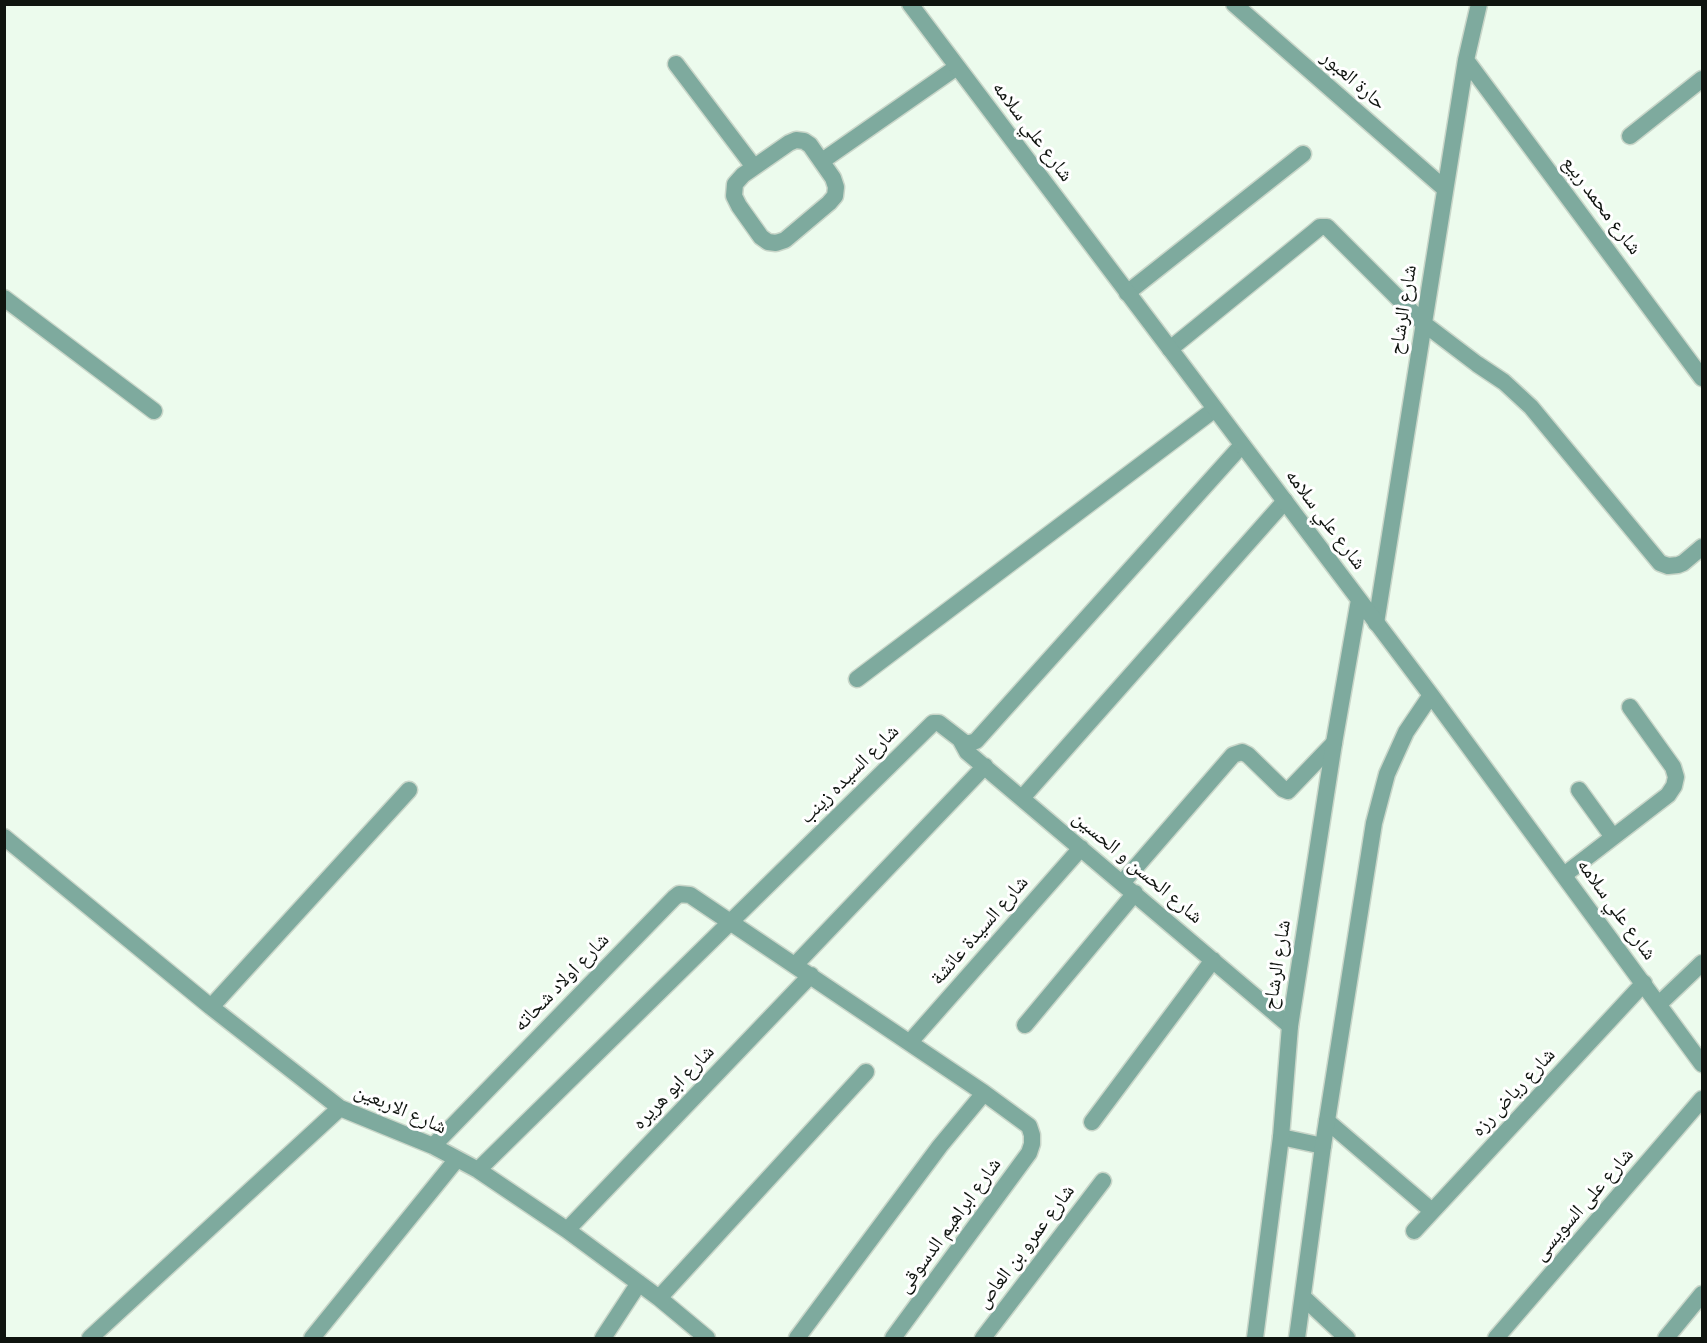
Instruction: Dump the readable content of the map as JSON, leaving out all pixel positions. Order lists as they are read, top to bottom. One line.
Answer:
{"streets":{"street":["حارة العبور","شارع علي سلامه","شارع محمد ربيع","شارع الرشاح","شارع السيده زينب","شارع الحسن و الحسين","شارع السيدة عائشة","شارع اولاد شحاته","شارع ابو هريره","شارع رياض رزه","شارع الاربعين","شارع على السويسى","شارع ابراهيم الدسوقى","شارع عمرو بن العاص"]},"crossings":[["حارة العبور","شارع الرشاح"],["شارع علي سلامه","شارع الرشاح"],["شارع علي سلامه","شارع رياض رزه"],["شارع محمد ربيع","شارع الرشاح"],["شارع الرشاح","شارع الحسن و الحسين"],["شارع السيده زينب","شارع الحسن و الحسين"],["شارع السيده زينب","شارع اولاد شحاته"],["شارع السيده زينب","شارع الاربعين"],["شارع الحسن و الحسين","شارع السيدة عائشة"],["شارع السيدة عائشة","شارع اولاد شحاته"],["شارع اولاد شحاته","شارع ابو هريره"],["شارع اولاد شحاته","شارع الاربعين"],["شارع اولاد شحاته","شارع ابراهيم الدسوقى"],["شارع ابو هريره","شارع الاربعين"]]}
